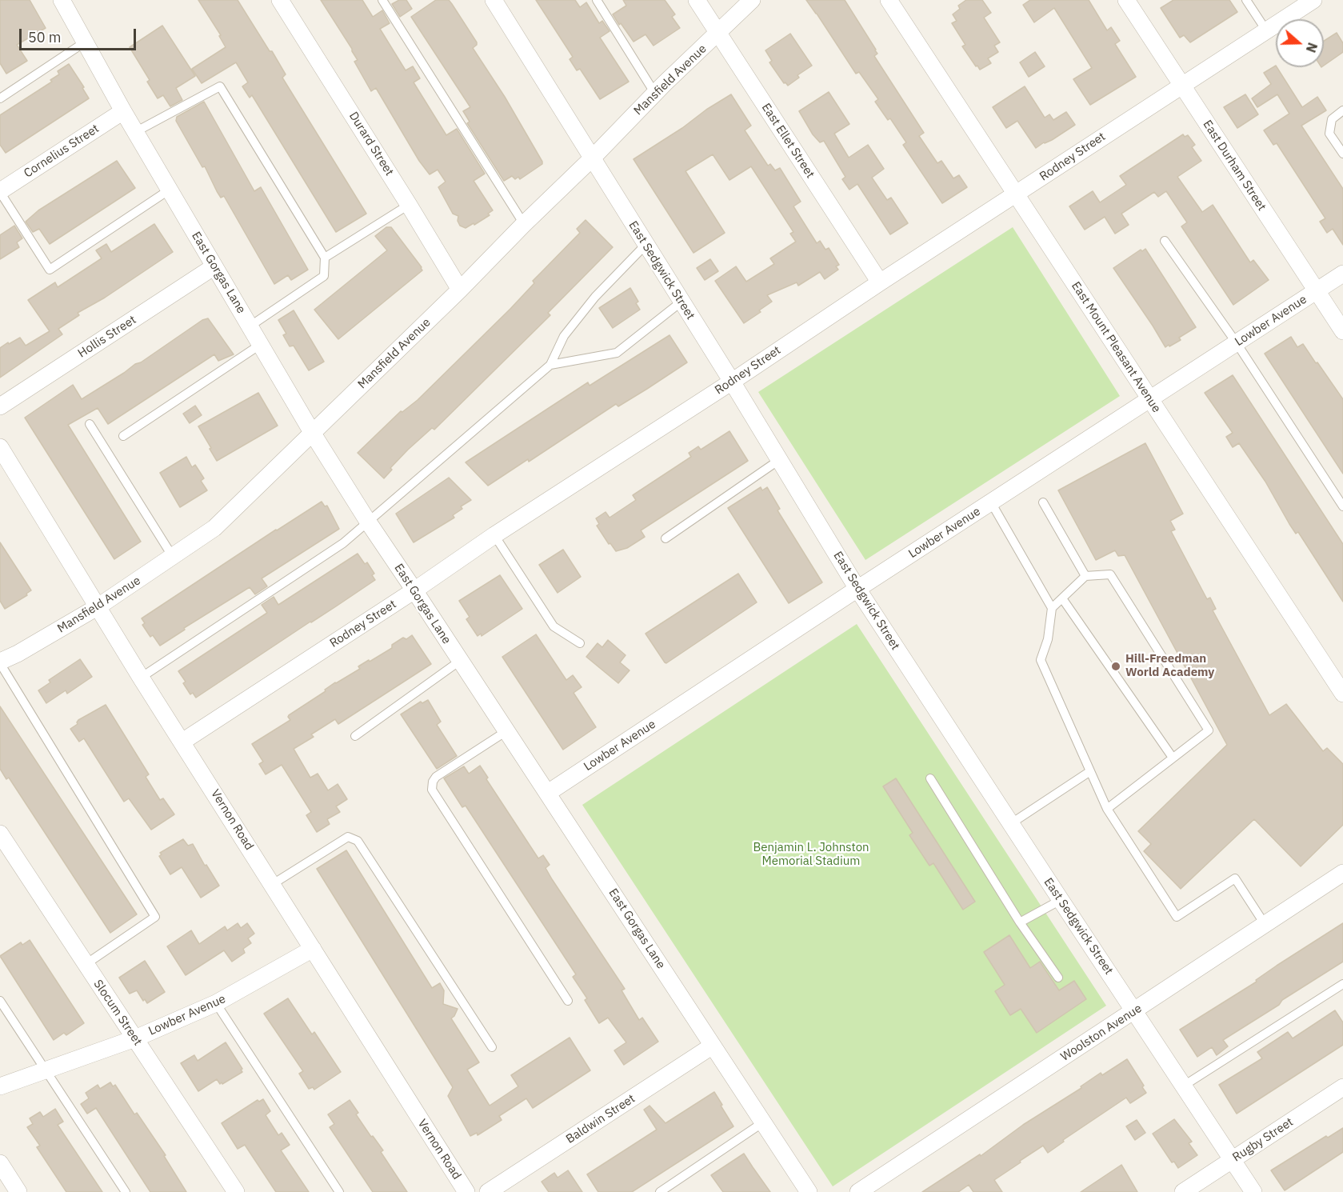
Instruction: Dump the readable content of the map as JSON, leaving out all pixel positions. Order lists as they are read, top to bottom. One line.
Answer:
{"streets":{"street":["Mansfield Avenue","East Ellet Street","Durard Street","Cornelius Street","Rodney Street","East Durham Street","East Sedgwick Street","East Gorgas Lane","Lowber Avenue","Hollis Street","East Mount Pleasant Avenue","Vernon Road","Slocum Street","Woolston Avenue","Baldwin Street","Rugby Street"]},"crossings":[["Mansfield Avenue","East Ellet Street"],["Mansfield Avenue","Durard Street"],["Mansfield Avenue","East Sedgwick Street"],["Mansfield Avenue","East Gorgas Lane"],["Mansfield Avenue","Vernon Road"],["East Ellet Street","Rodney Street"],["Cornelius Street","East Gorgas Lane"],["Rodney Street","East Durham Street"],["Rodney Street","East Sedgwick Street"],["Rodney Street","East Gorgas Lane"],["Rodney Street","East Mount Pleasant Avenue"],["Rodney Street","Vernon Road"],["East Durham Street","Lowber Avenue"],["East Sedgwick Street","Lowber Avenue"],["East Sedgwick Street","Woolston Avenue"],["East Sedgwick Street","Rugby Street"],["East Gorgas Lane","Lowber Avenue"],["East Gorgas Lane","Hollis Street"],["East Gorgas Lane","Baldwin Street"],["Lowber Avenue","East Mount Pleasant Avenue"],["Lowber Avenue","Vernon Road"],["Lowber Avenue","Slocum Street"]],"parks":["Benjamin L. Johnston Memorial Stadium"],"places":["Hill-Freedman World Academy"],"scale_bar":"50 m","north":"right"}
